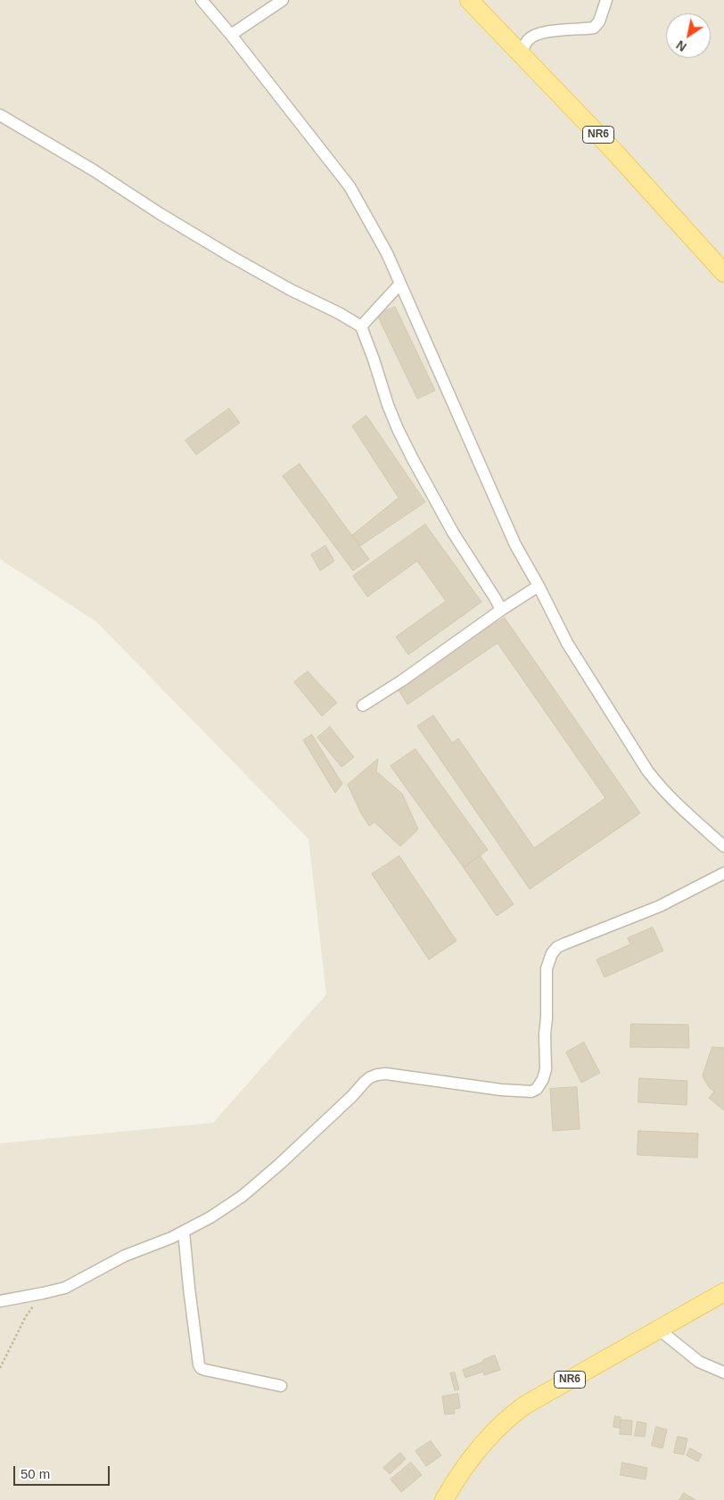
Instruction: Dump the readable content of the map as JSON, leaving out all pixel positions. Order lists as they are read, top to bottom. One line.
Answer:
{"streets":{"main road":["NR6"]},"scale_bar":"50 m","north":"bottom left"}
